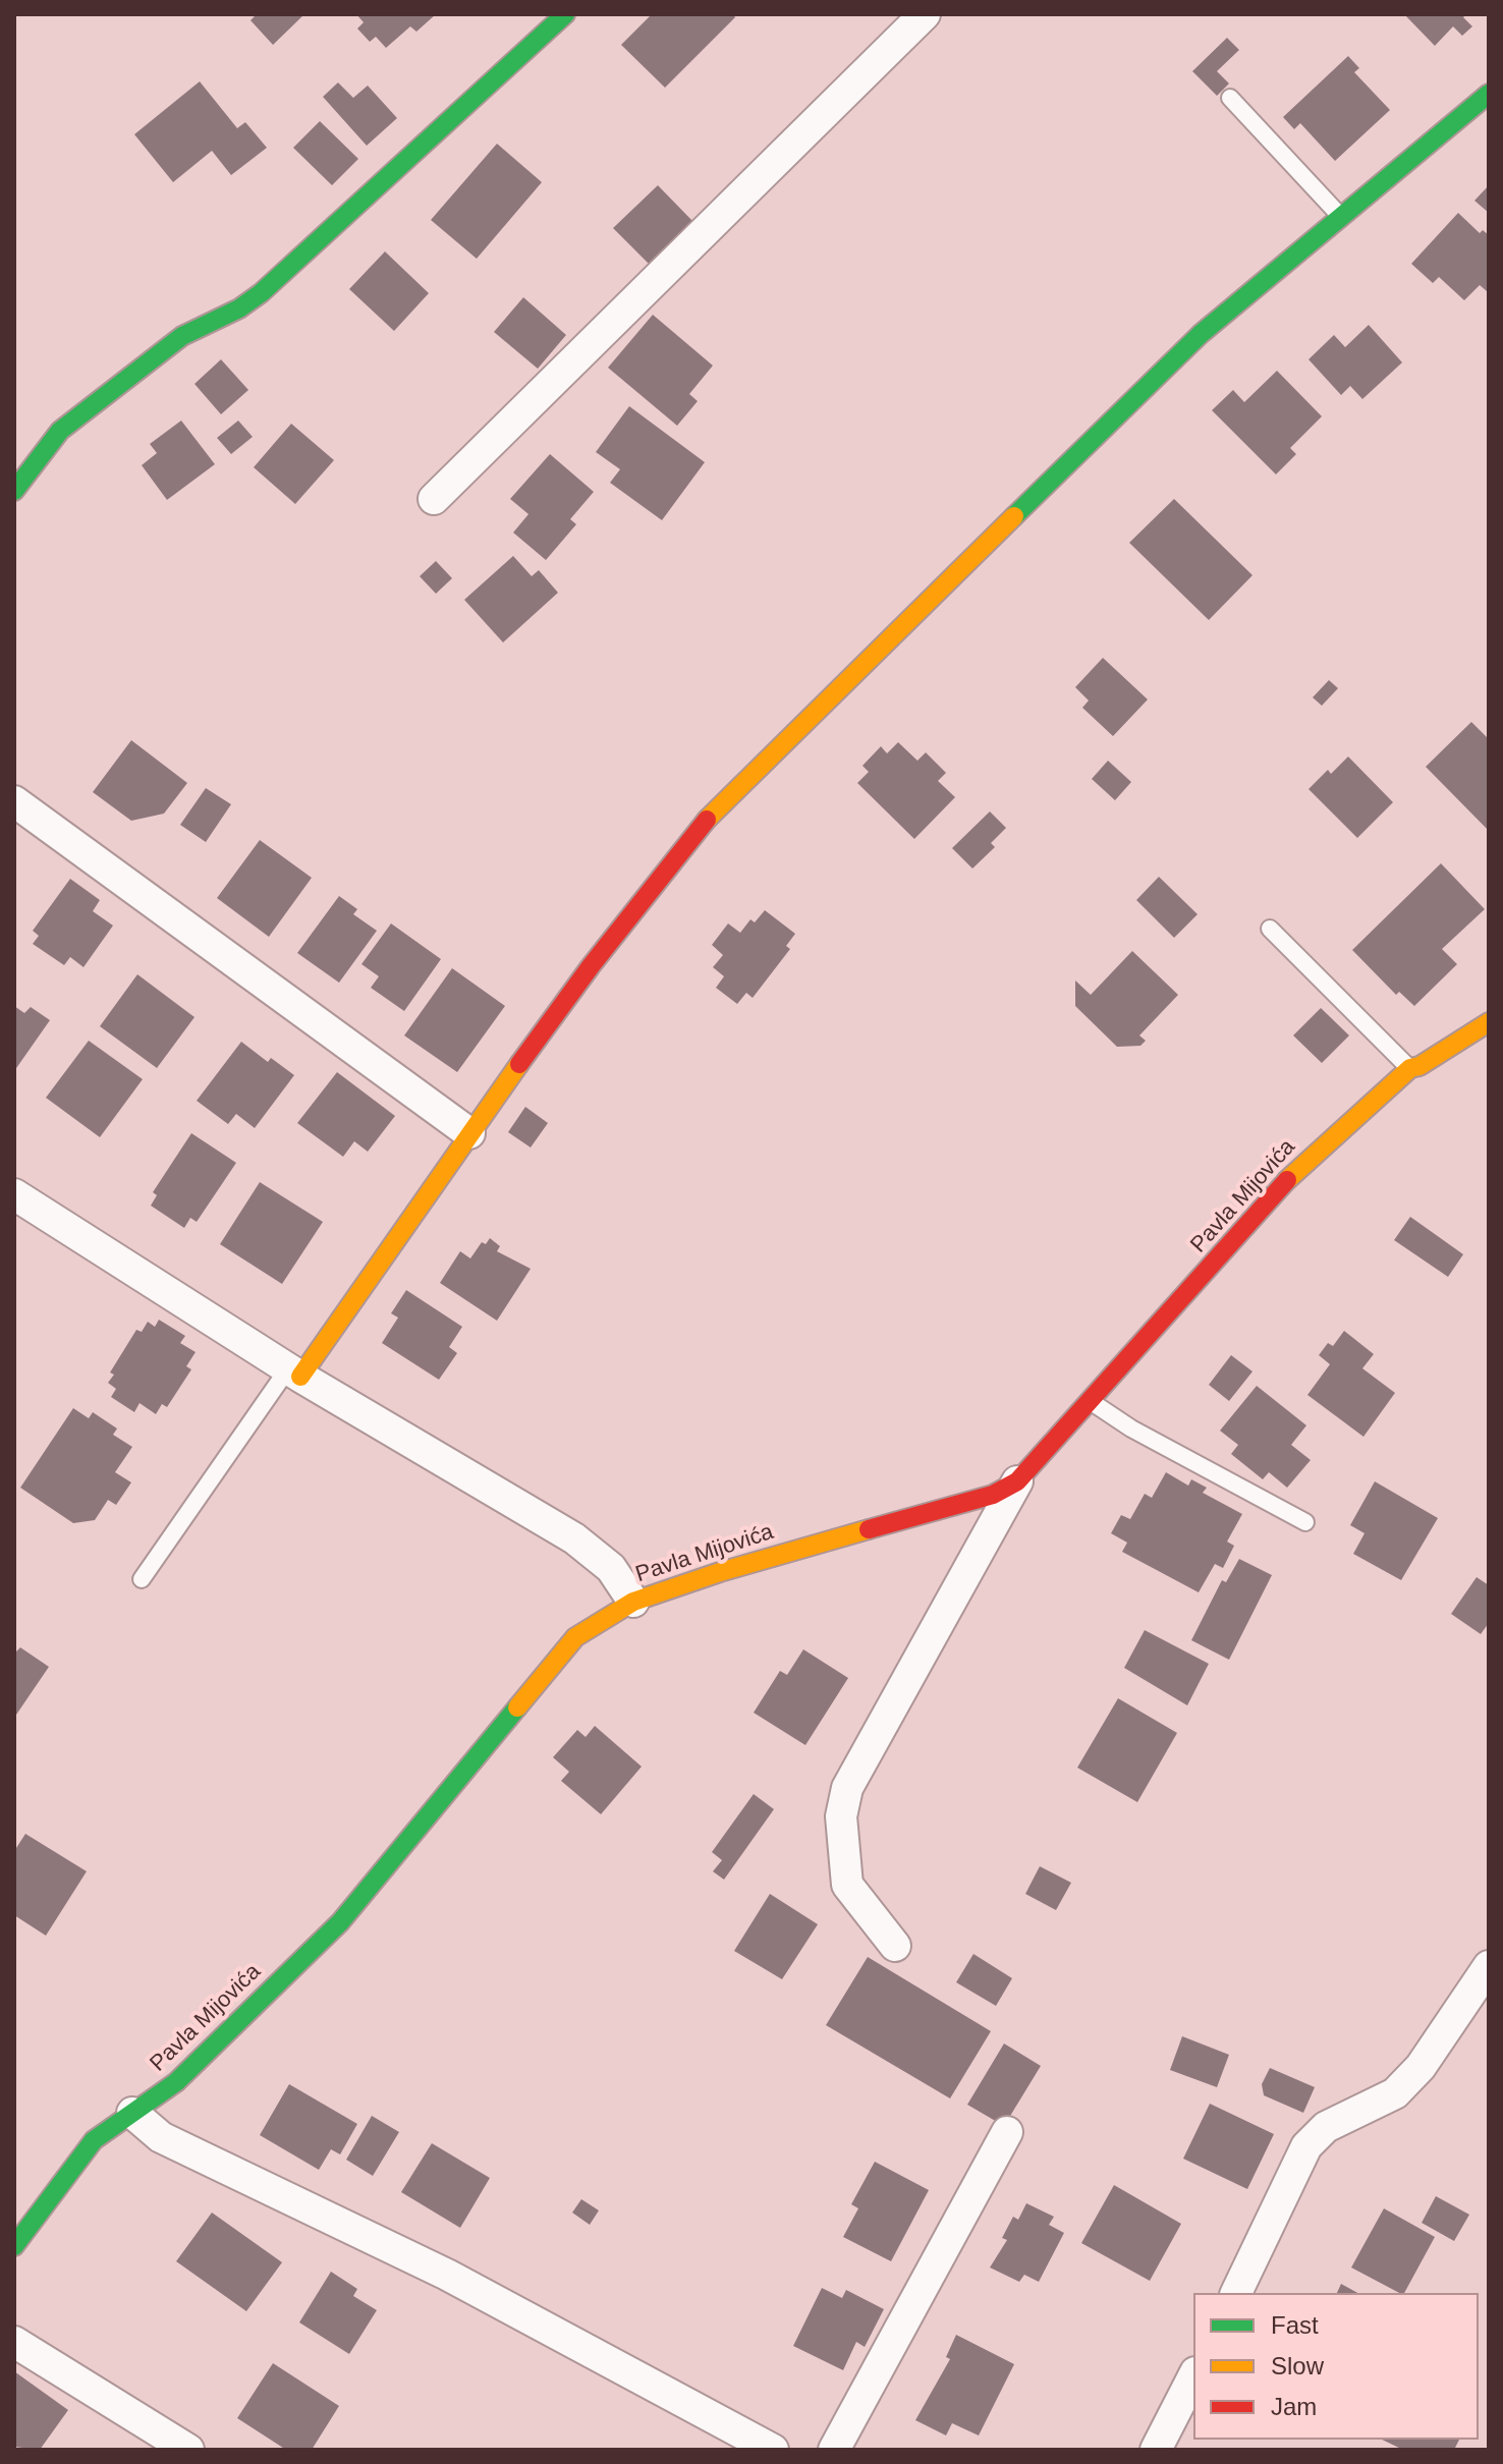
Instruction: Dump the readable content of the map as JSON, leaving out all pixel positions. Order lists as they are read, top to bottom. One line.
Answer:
{"streets":{"street":["Pavla Mijovića"]},"legend":["Fast","Slow","Jam"]}
